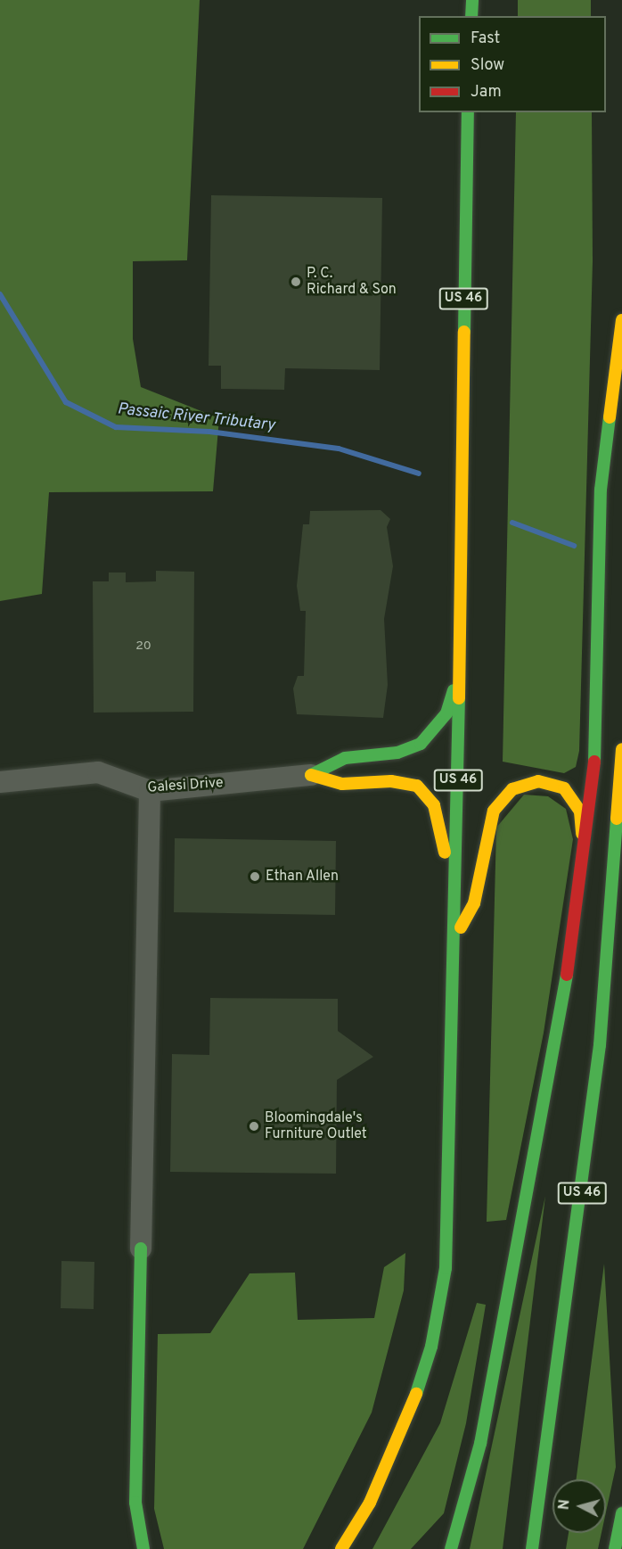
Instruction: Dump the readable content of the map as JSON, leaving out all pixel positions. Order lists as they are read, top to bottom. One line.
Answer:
{"streets":{"highway":["US 46"],"street":["Galesi Drive"]},"water":["Passaic River Tributary"],"places":["P. C. Richard & Son","Ethan Allen","Bloomingdale's Furniture Outlet"],"house_numbers":["20"],"legend":["Fast","Slow","Jam"],"north":"left"}
